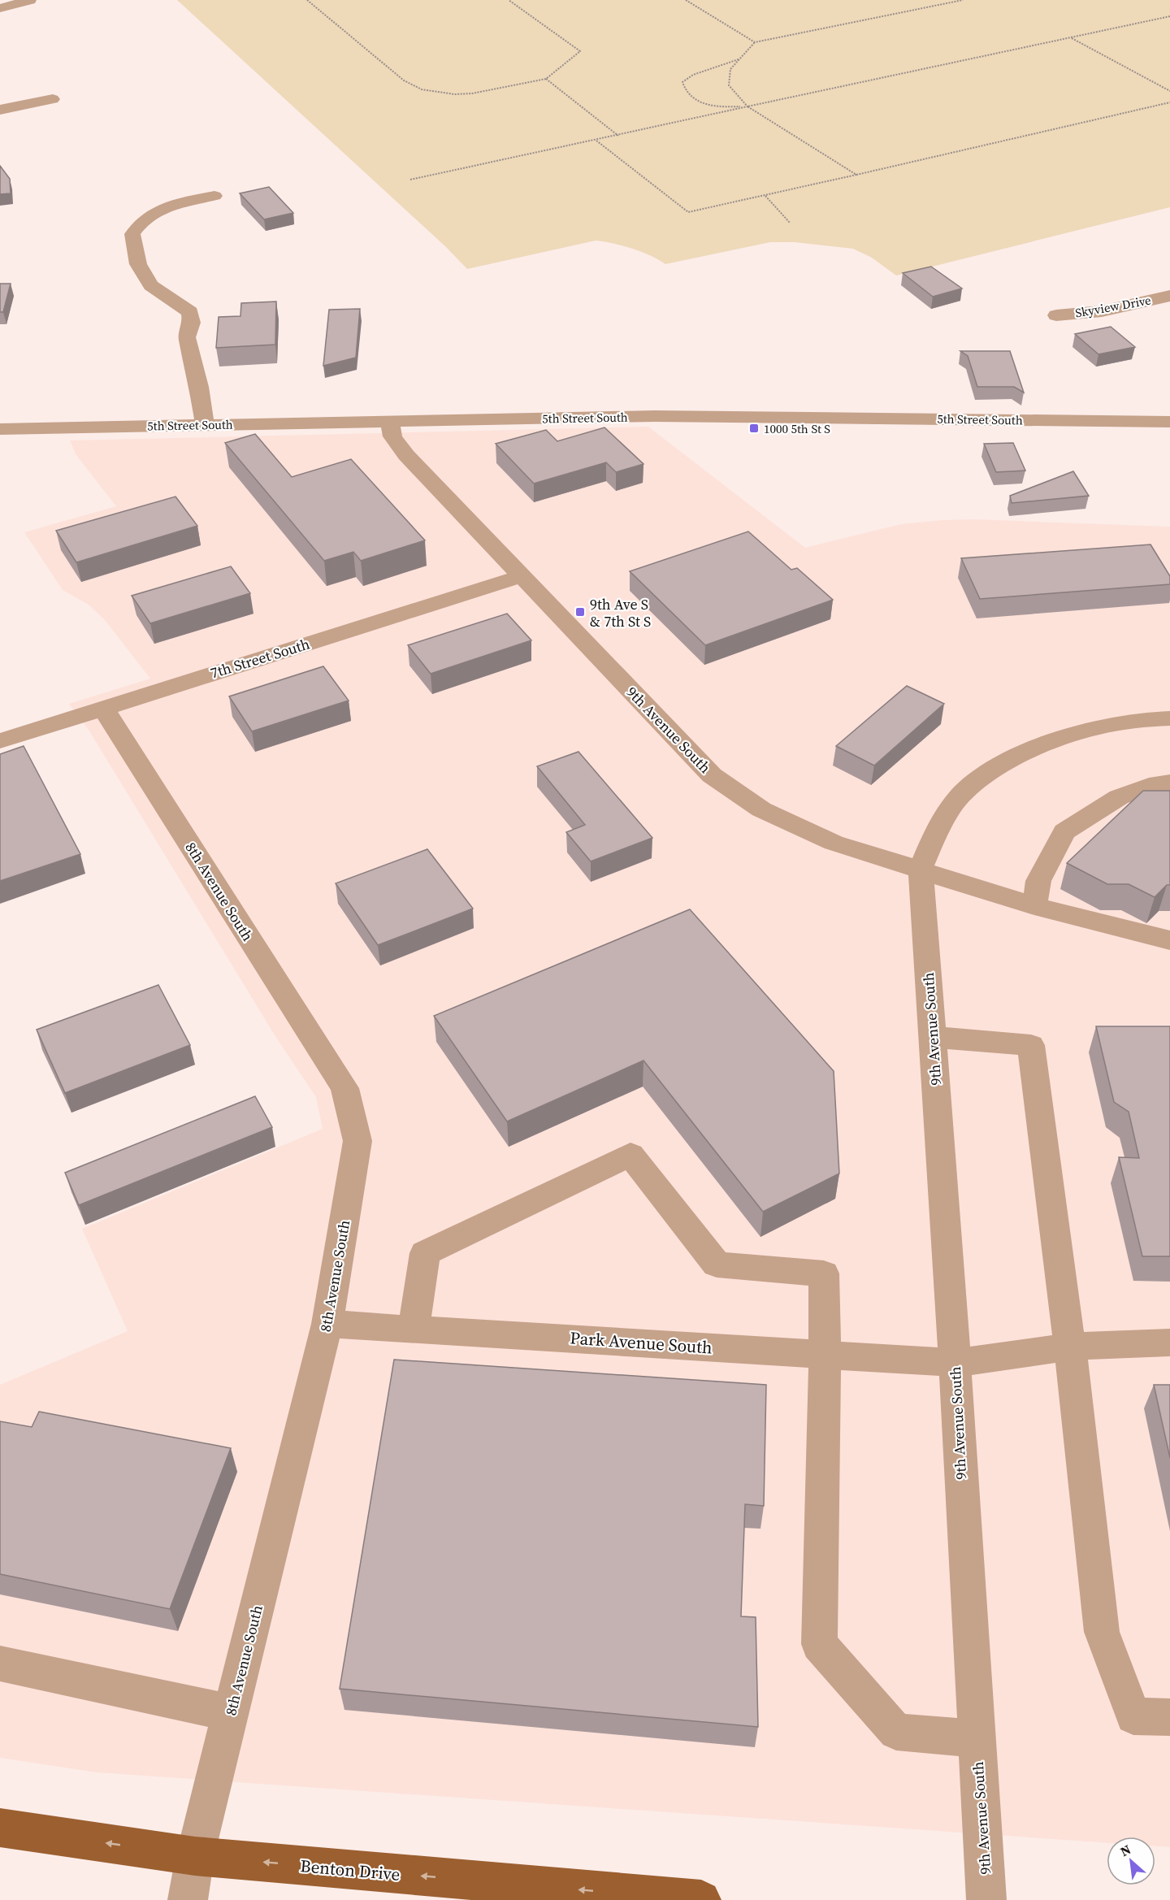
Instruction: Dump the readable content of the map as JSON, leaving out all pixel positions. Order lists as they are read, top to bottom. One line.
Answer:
{"streets":{"main road":["Benton Drive"],"street":["Skyview Drive","5th Street South","7th Street South","9th Avenue South","8th Avenue South","Park Avenue South"]},"crossings":[["5th Street South","9th Avenue South"],["7th Street South","9th Avenue South"],["7th Street South","8th Avenue South"],["9th Avenue South","Park Avenue South"],["8th Avenue South","Park Avenue South"],["8th Avenue South","Benton Drive"]],"one_way":["Benton Drive"],"places":{"transit":["1000 5th St S","9th Ave S & 7th St S"]},"north":"top left"}
